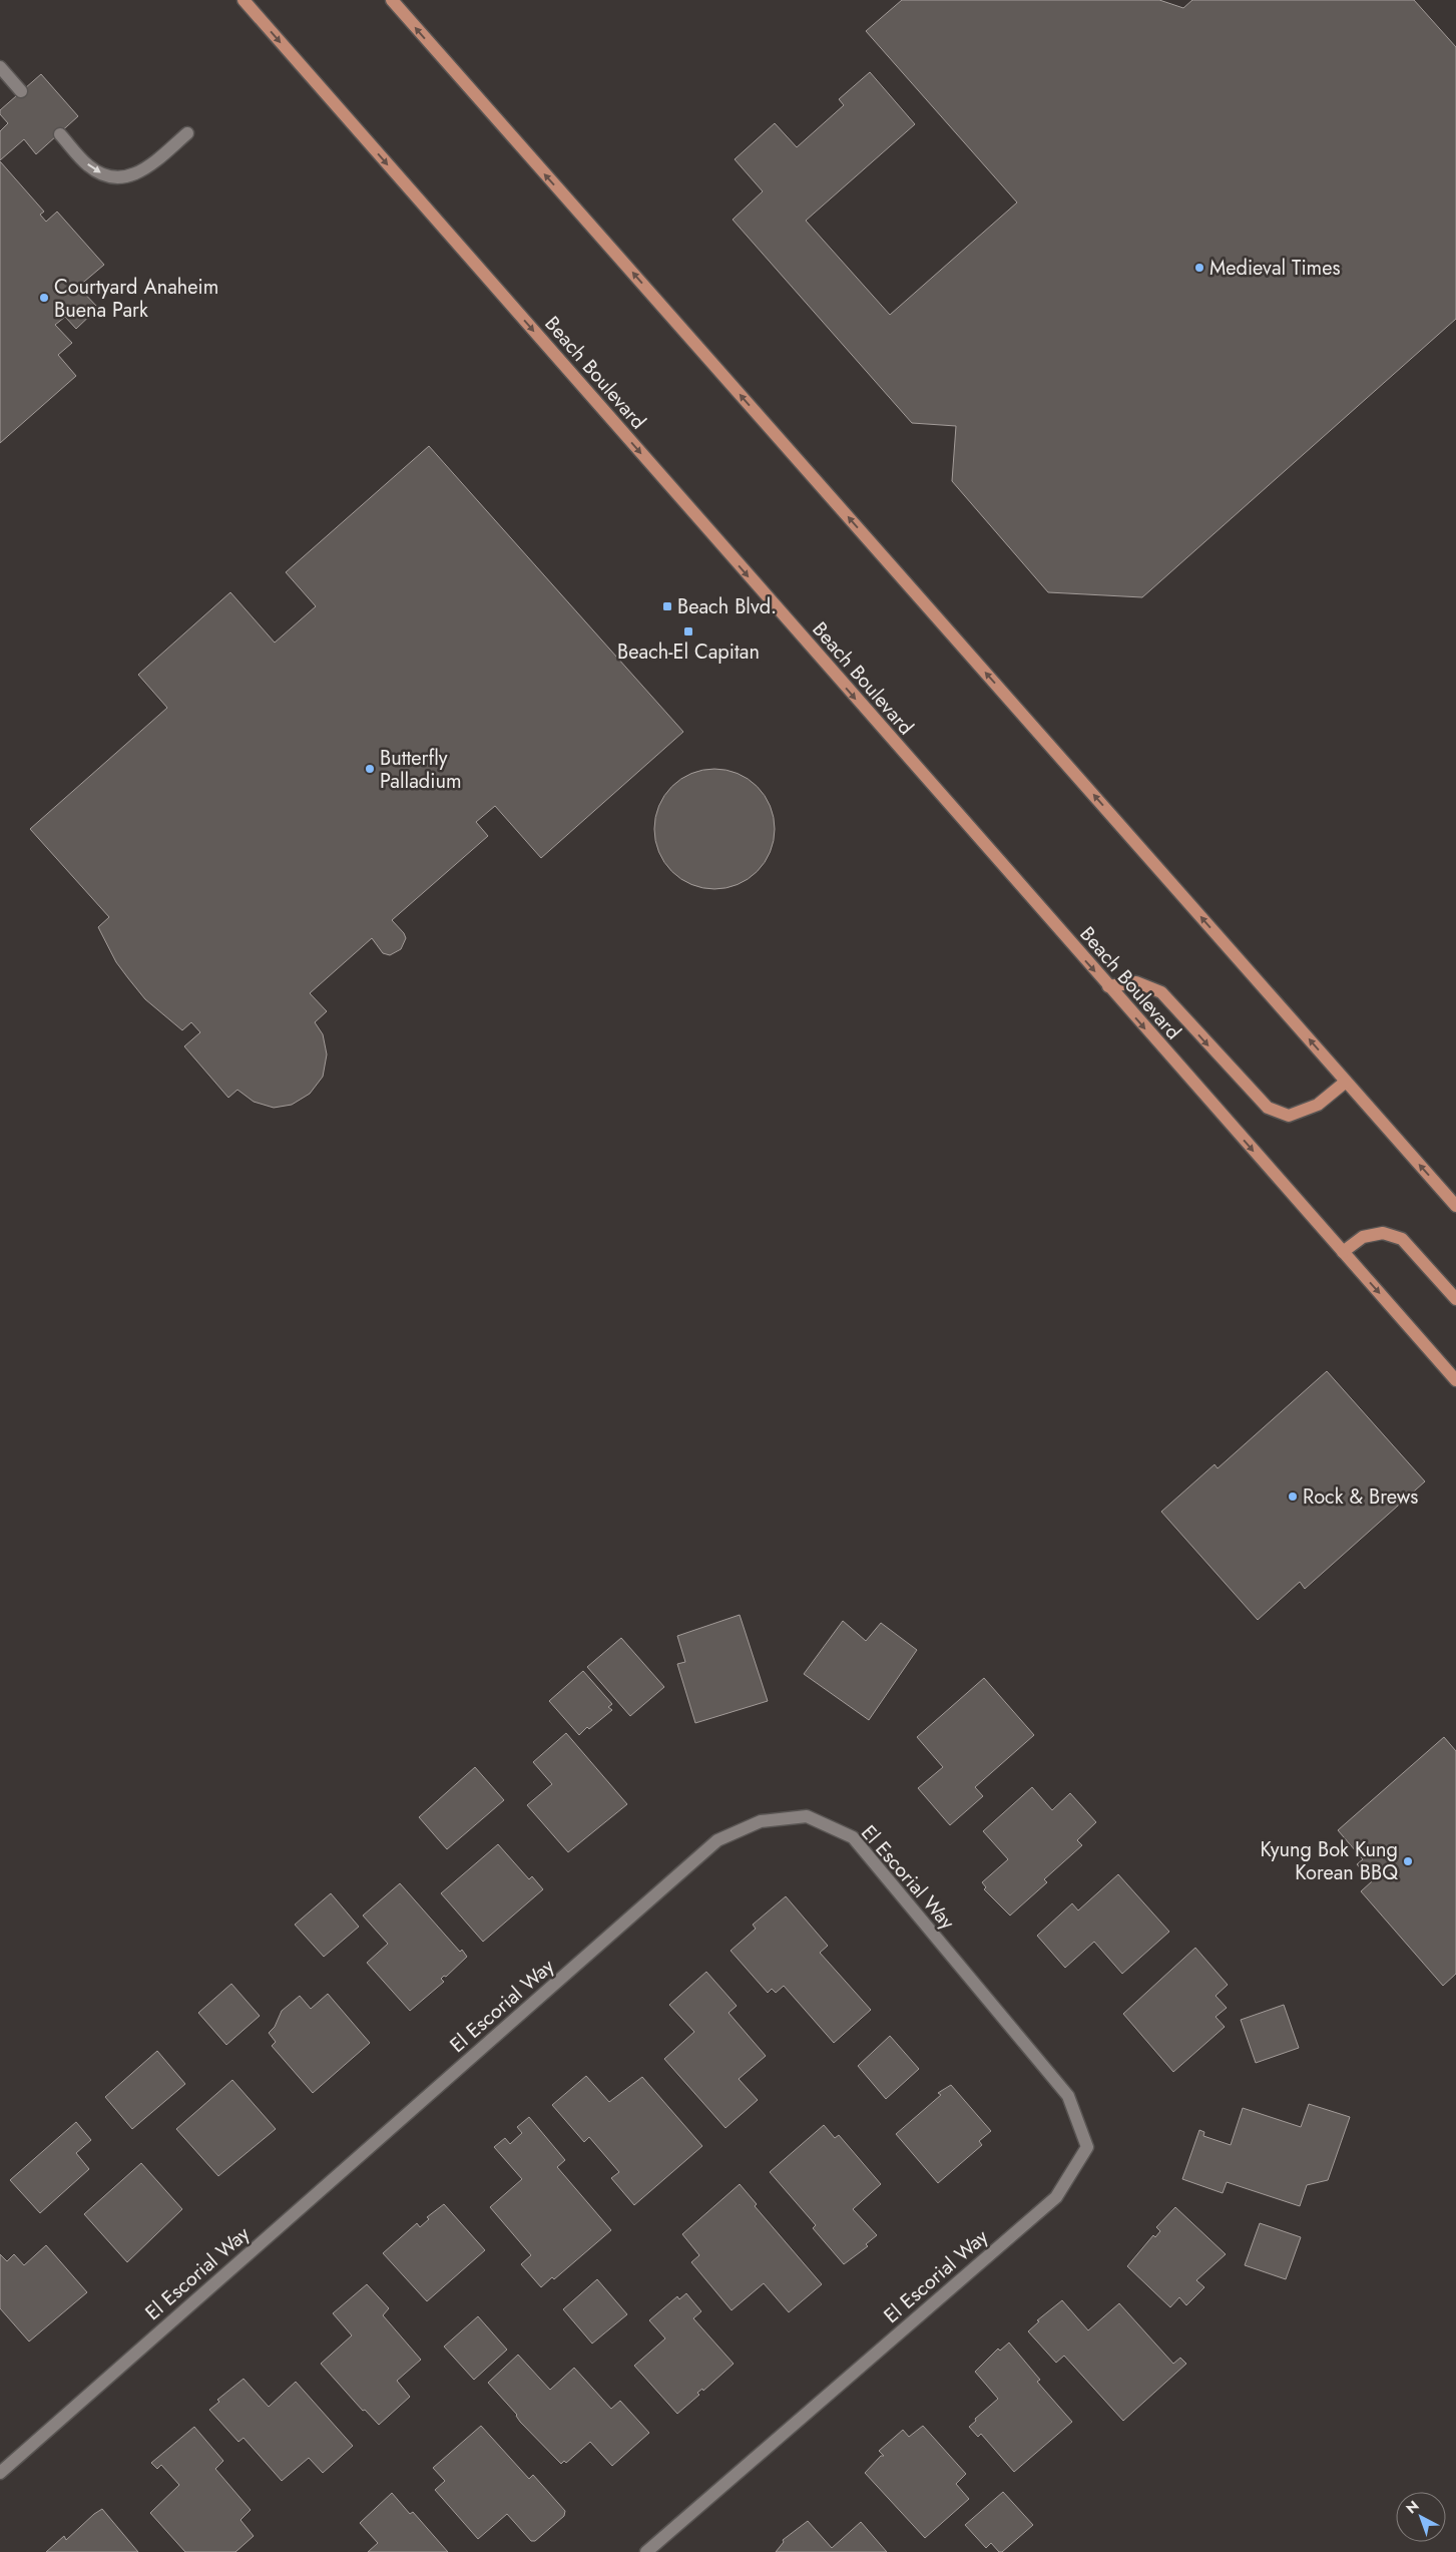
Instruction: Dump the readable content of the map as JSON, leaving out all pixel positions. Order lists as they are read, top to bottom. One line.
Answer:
{"streets":{"main road":["Beach Boulevard"],"street":["El Escorial Way"]},"one_way":["Beach Boulevard"],"places":{"other":["Medieval Times","Courtyard Anaheim Buena Park","Butterfly Palladium","Rock & Brews","Kyung Bok Kung Korean BBQ"],"transit":["Beach Blvd.","Beach-El Capitan"]},"north":"top left"}
